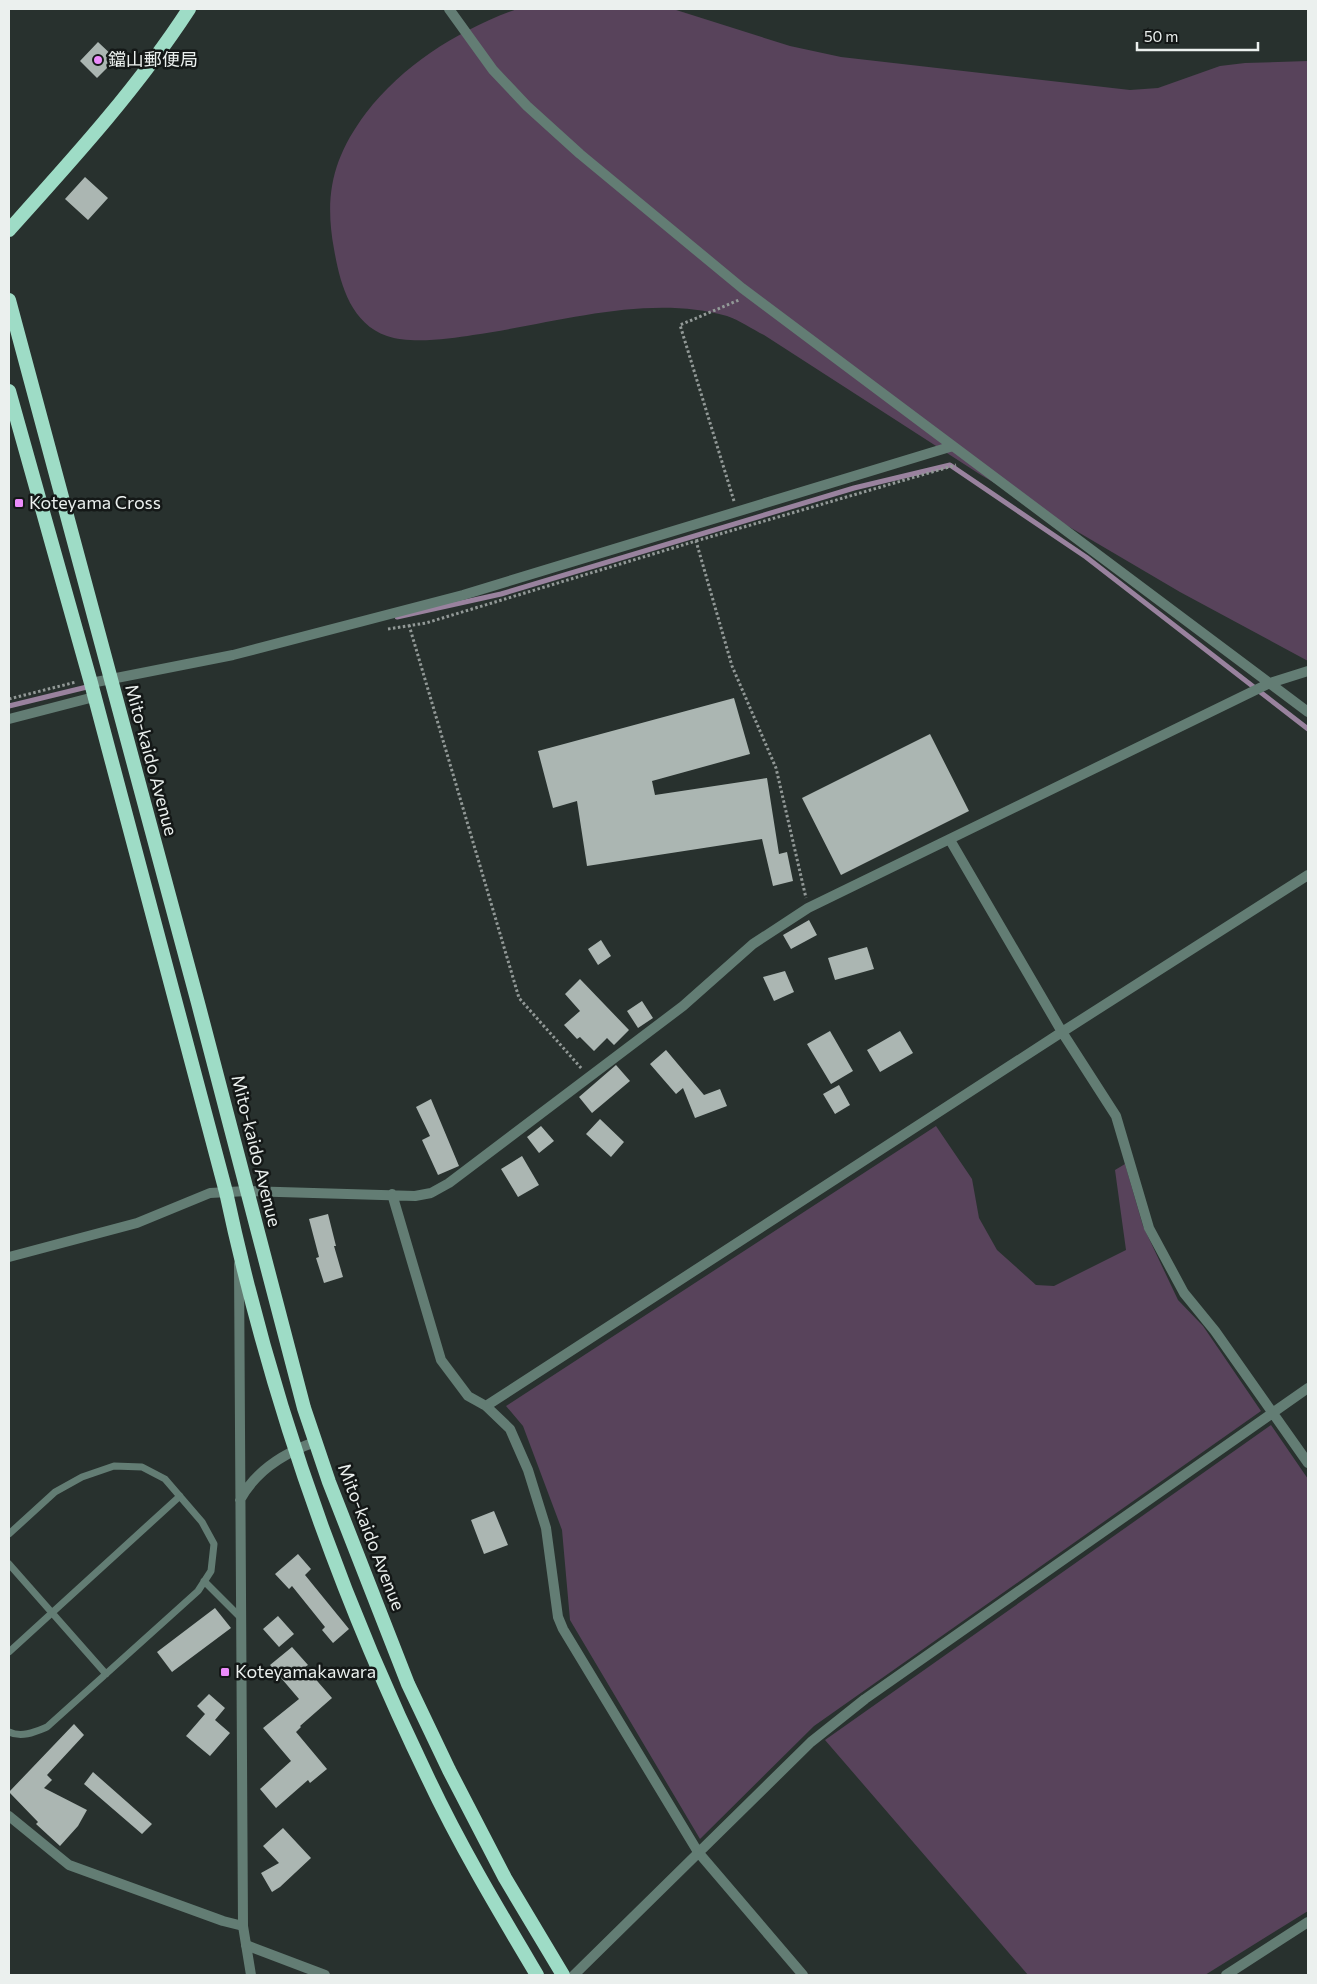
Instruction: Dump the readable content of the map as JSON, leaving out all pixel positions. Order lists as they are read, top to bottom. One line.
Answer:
{"streets":{"highway":["Mito-kaido Avenue"]},"places":{"other":["鐺山郵便局"],"transit":["Koteyama Cross","Koteyamakawara"]},"scale_bar":"50 m"}
